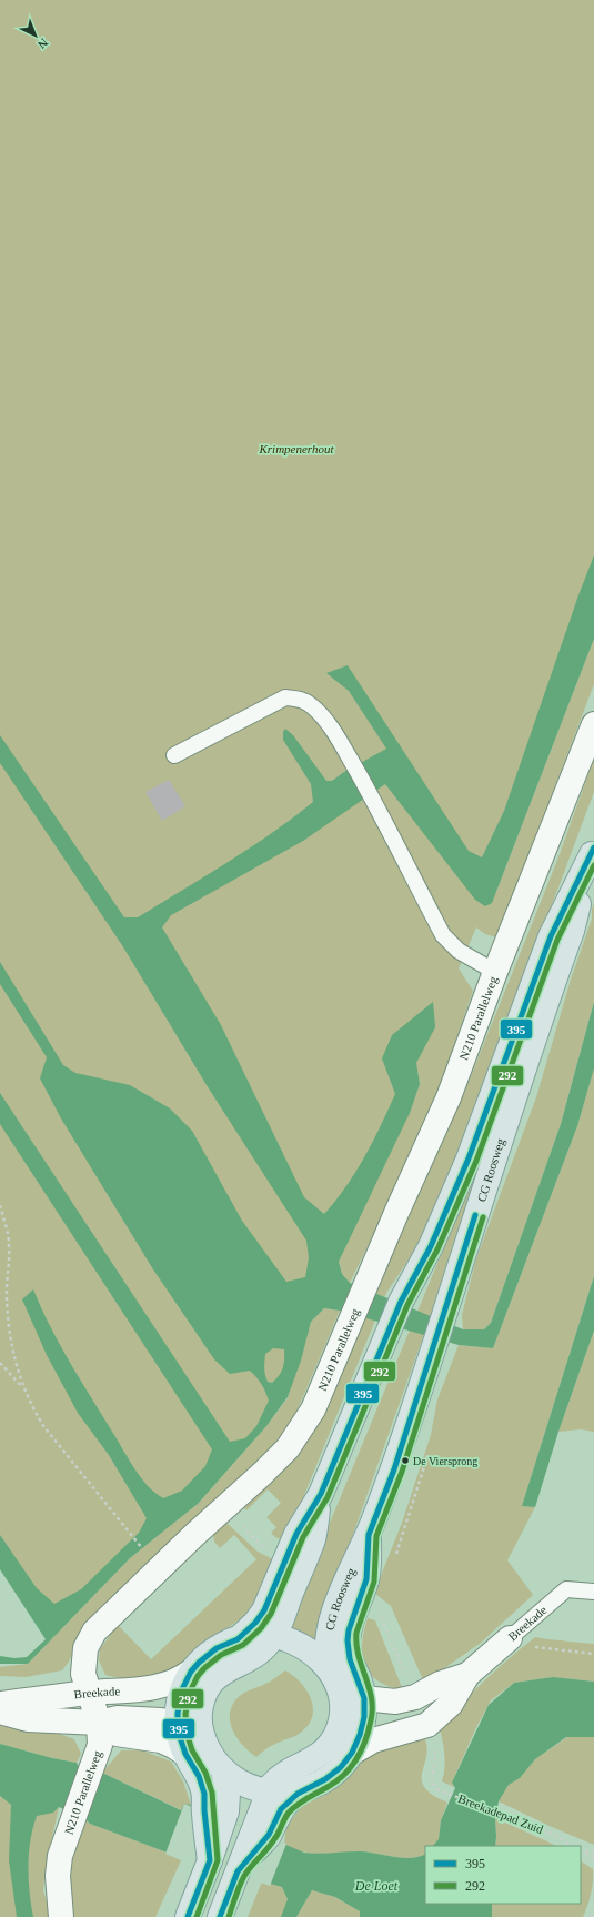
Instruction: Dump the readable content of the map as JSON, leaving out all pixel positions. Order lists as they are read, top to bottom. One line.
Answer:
{"streets":{"main road":["CG Roosweg"],"street":["N210 Parallelweg","Breekade"],"path":["Breekadepad Zuid"]},"crossings":[["N210 Parallelweg","Breekade"],["CG Roosweg","Breekade"],["Breekade","Breekadepad Zuid"]],"water":["De Loet"],"parks":["Krimpenerhout"],"places":["De Viersprong"],"lines":["transit line 395","transit line 292"],"legend":["395","292"],"north":"bottom right"}
